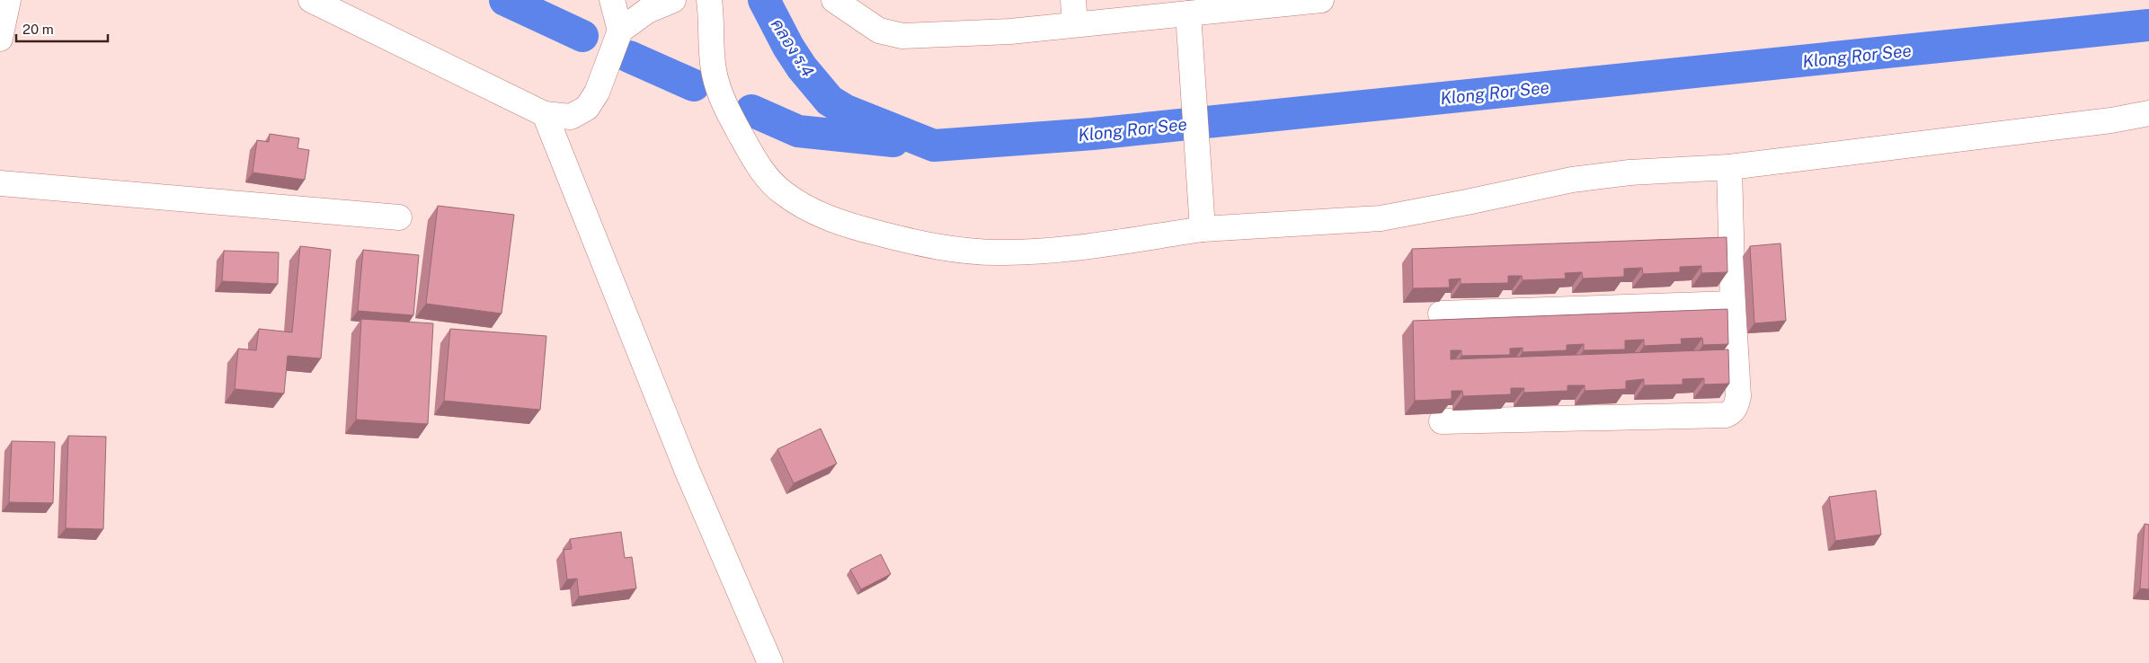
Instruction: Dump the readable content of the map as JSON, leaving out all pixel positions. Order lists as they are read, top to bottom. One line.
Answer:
{"water":["คลอง ร.4","Klong Ror See"],"scale_bar":"20 m"}
